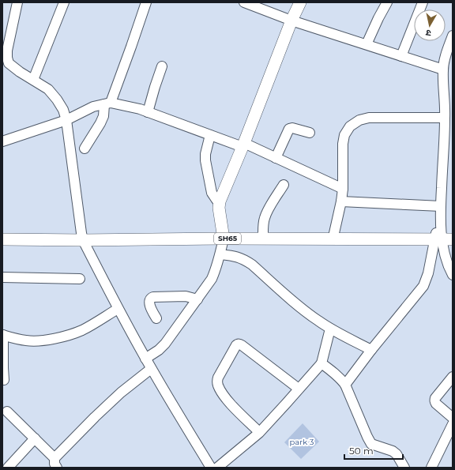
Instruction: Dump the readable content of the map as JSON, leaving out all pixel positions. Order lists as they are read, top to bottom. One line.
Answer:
{"streets":{"main road":["SH65"]},"parks":["park 3"],"scale_bar":"50 m","north":"bottom"}
